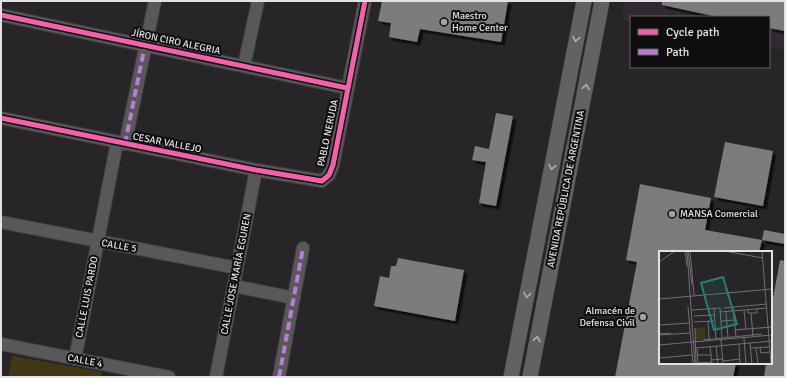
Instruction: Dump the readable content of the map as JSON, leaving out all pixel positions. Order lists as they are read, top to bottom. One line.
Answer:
{"streets":{"main road":["AVENIDA REPÚBLICA DE ARGENTINA"],"street":["JÍRON CIRO ALEGRIA","PABLO NERUDA","CESAR VALLEJO","CALLE 5","CALLE JOSE MARÍA EGUREN","CALLE LUIS PARDO","CALLE 4"]},"crossings":[["JÍRON CIRO ALEGRIA","PABLO NERUDA"],["JÍRON CIRO ALEGRIA","CALLE LUIS PARDO"],["PABLO NERUDA","CESAR VALLEJO"],["CESAR VALLEJO","CALLE JOSE MARÍA EGUREN"],["CESAR VALLEJO","CALLE LUIS PARDO"],["CALLE 5","CALLE JOSE MARÍA EGUREN"],["CALLE 5","CALLE LUIS PARDO"],["CALLE LUIS PARDO","CALLE 4"]],"places":["Maestro Home Center","MANSA Comercial","Almacén de Defensa Civil"],"legend":["Cycle path","Path"]}
